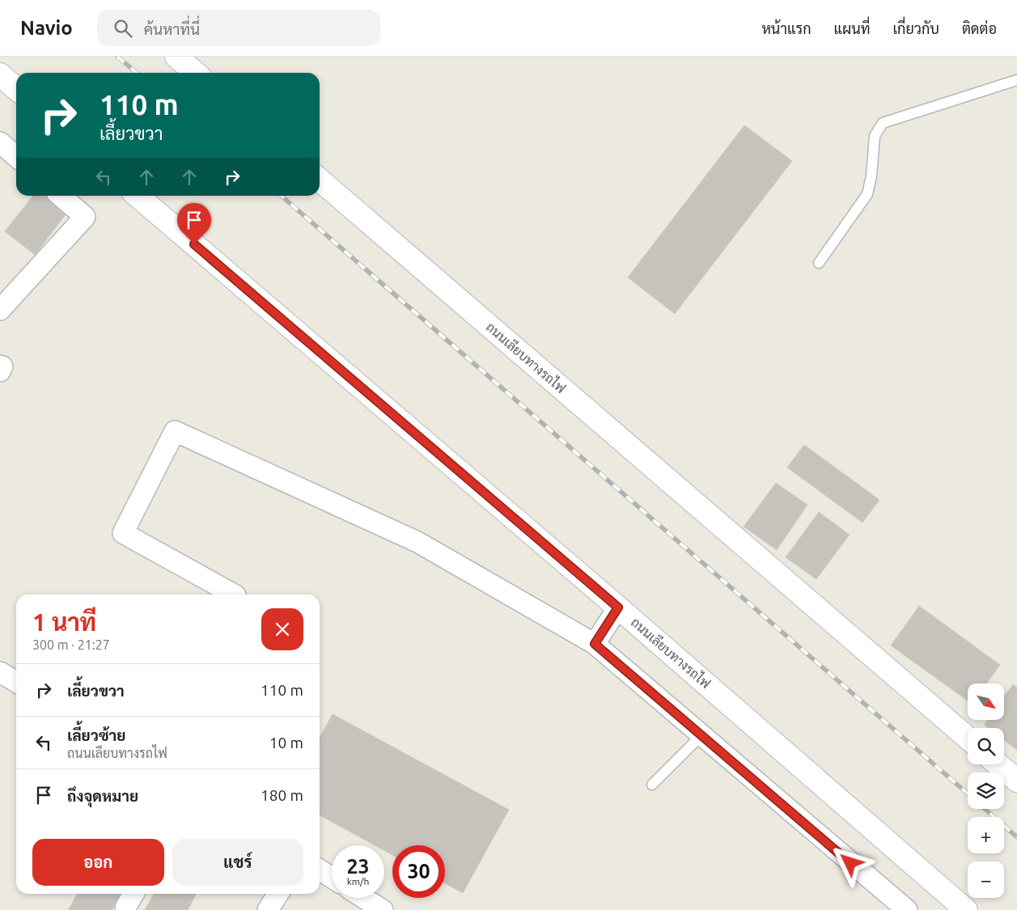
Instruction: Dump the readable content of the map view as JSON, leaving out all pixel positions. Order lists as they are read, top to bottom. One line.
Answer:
{"streets":{"street":["ถนนเลียบทางรถไฟ"]},"north":"bottom right","page":{"header":"Navio","search":"ค้นหาที่นี่","nav":["หน้าแรก","แผนที่","เกี่ยวกับ","ติดต่อ"],"turn":["110 m","เลี้ยวขวา"],"heading":["1 นาที","300 m · 21:27"],"list":[{"name":"เลี้ยวขวา","value":"110 m"},{"name":"เลี้ยวซ้าย","note":"ถนนเลียบทางรถไฟ","value":"10 m"},{"name":"ถึงจุดหมาย","value":"180 m"}],"map_buttons":["+","−"],"buttons":["ออก","แชร์"],"speed":"23 km/h","limit":"30"}}
